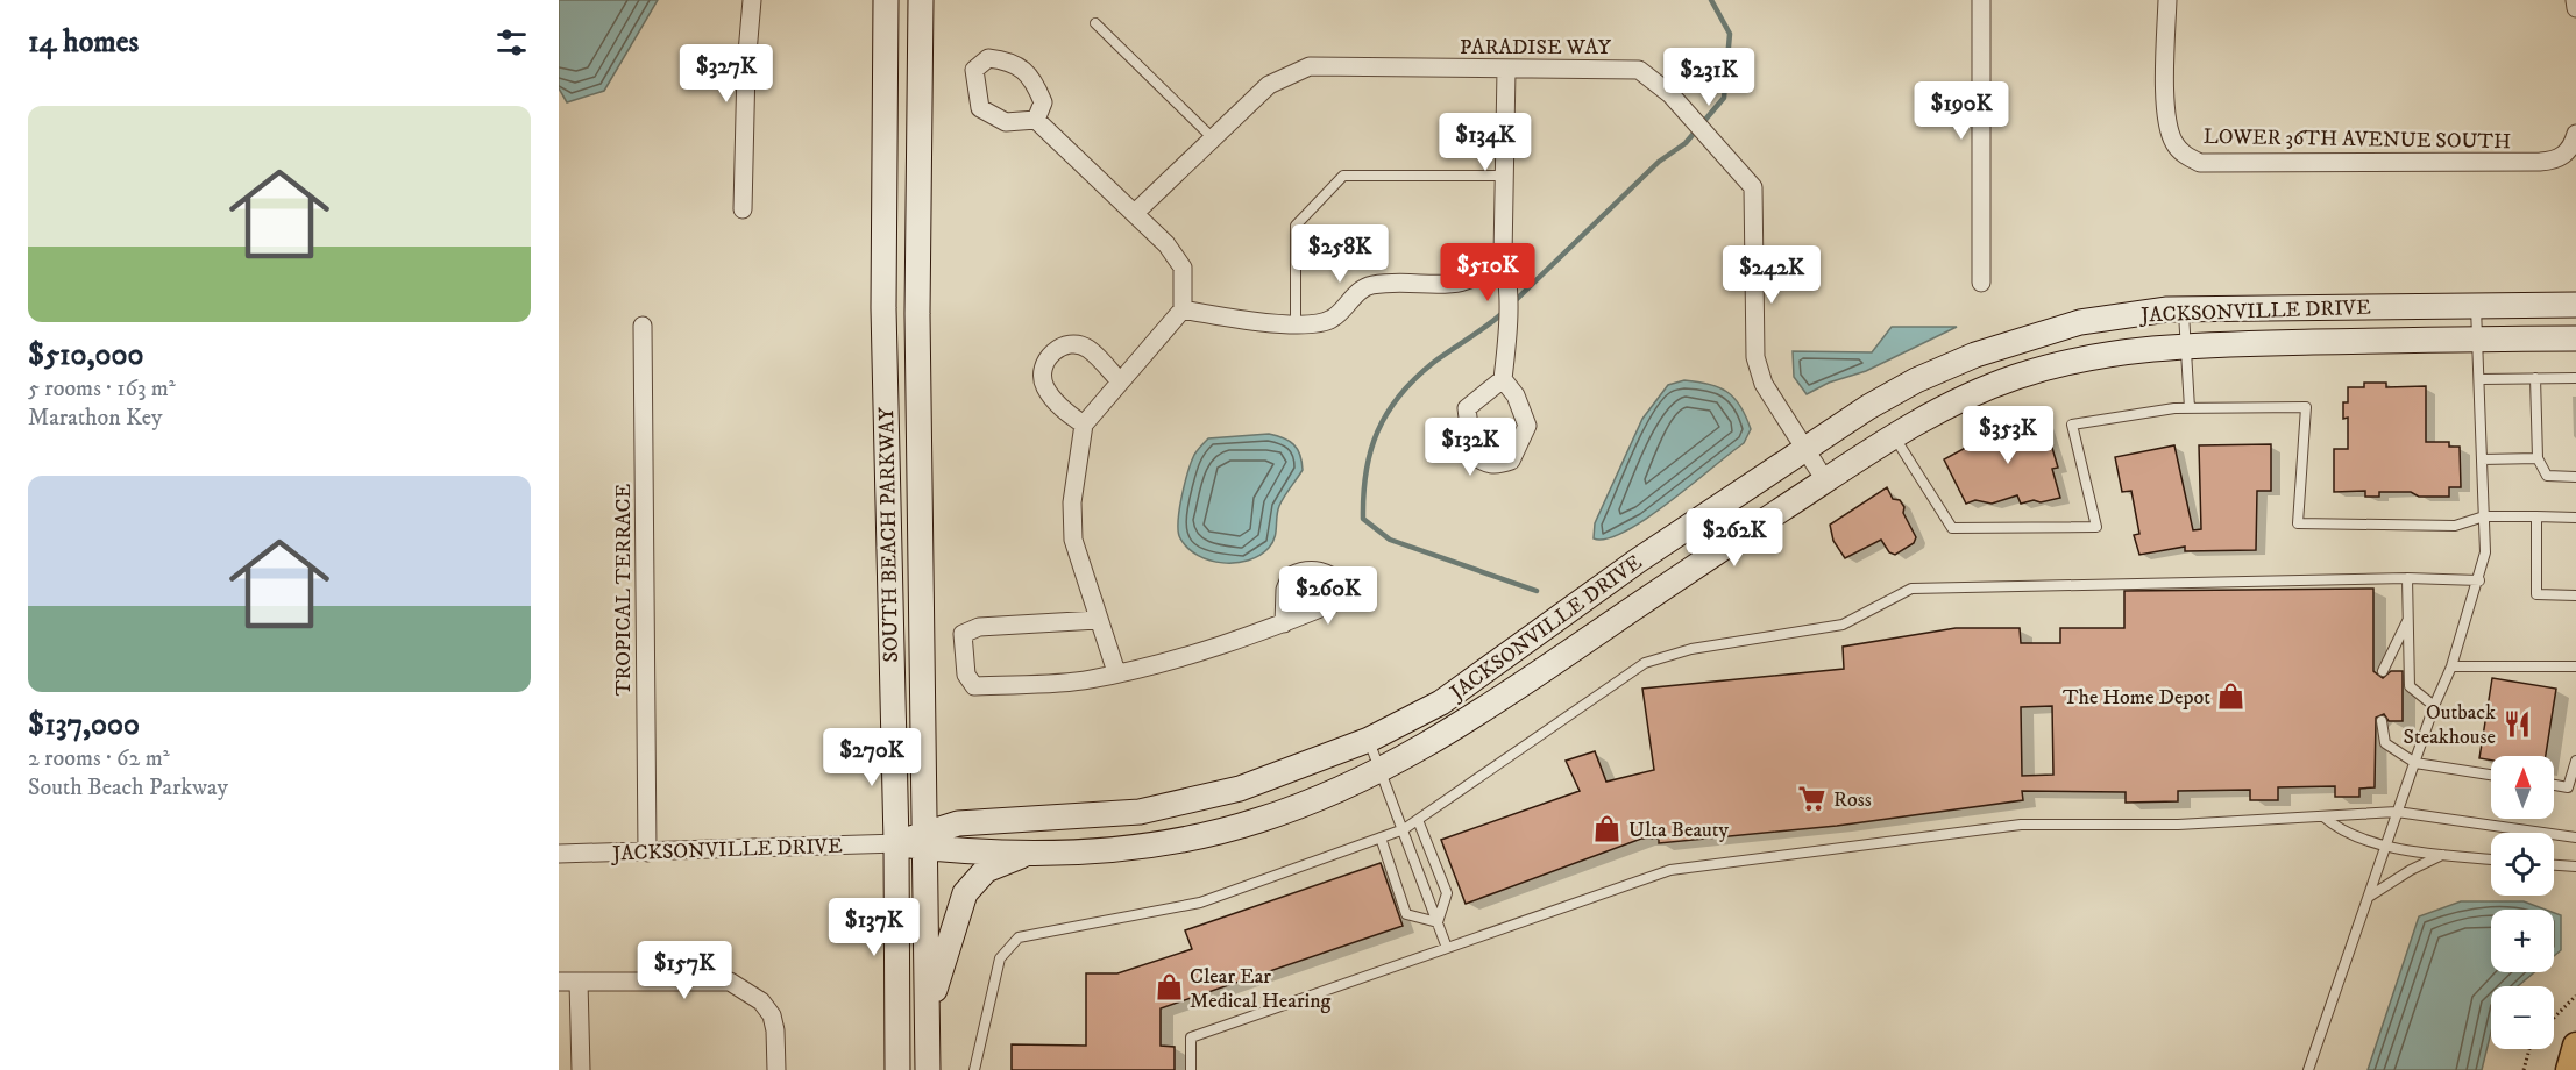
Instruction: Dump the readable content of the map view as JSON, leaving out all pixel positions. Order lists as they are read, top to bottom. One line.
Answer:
{"streets":{"street":["PARADISE WAY","LOWER 36TH AVENUE SOUTH","JACKSONVILLE DRIVE","SOUTH BEACH PARKWAY","TROPICAL TERRACE"]},"crossings":[["PARADISE WAY","JACKSONVILLE DRIVE"],["JACKSONVILLE DRIVE","SOUTH BEACH PARKWAY"],["JACKSONVILLE DRIVE","TROPICAL TERRACE"]],"places":{"shop":["The Home Depot","Ulta Beauty","Clear Ear Medical Hearing"],"restaurant":["Outback Steakhouse"],"supermarket":["Ross"]},"north":"top","page":{"heading":"14 homes","price":["$327K","$231K","$190K","$134K","$258K","$510K","$242K","$353K","$132K","$262K","$260K","$270K","$137K","$157K"],"list":[{"name":"$510,000","note":"5 rooms · 163 m² · Marathon Key"},{"name":"$137,000","note":"2 rooms · 62 m² · South Beach Parkway"}],"map_buttons":["+","−"]}}
